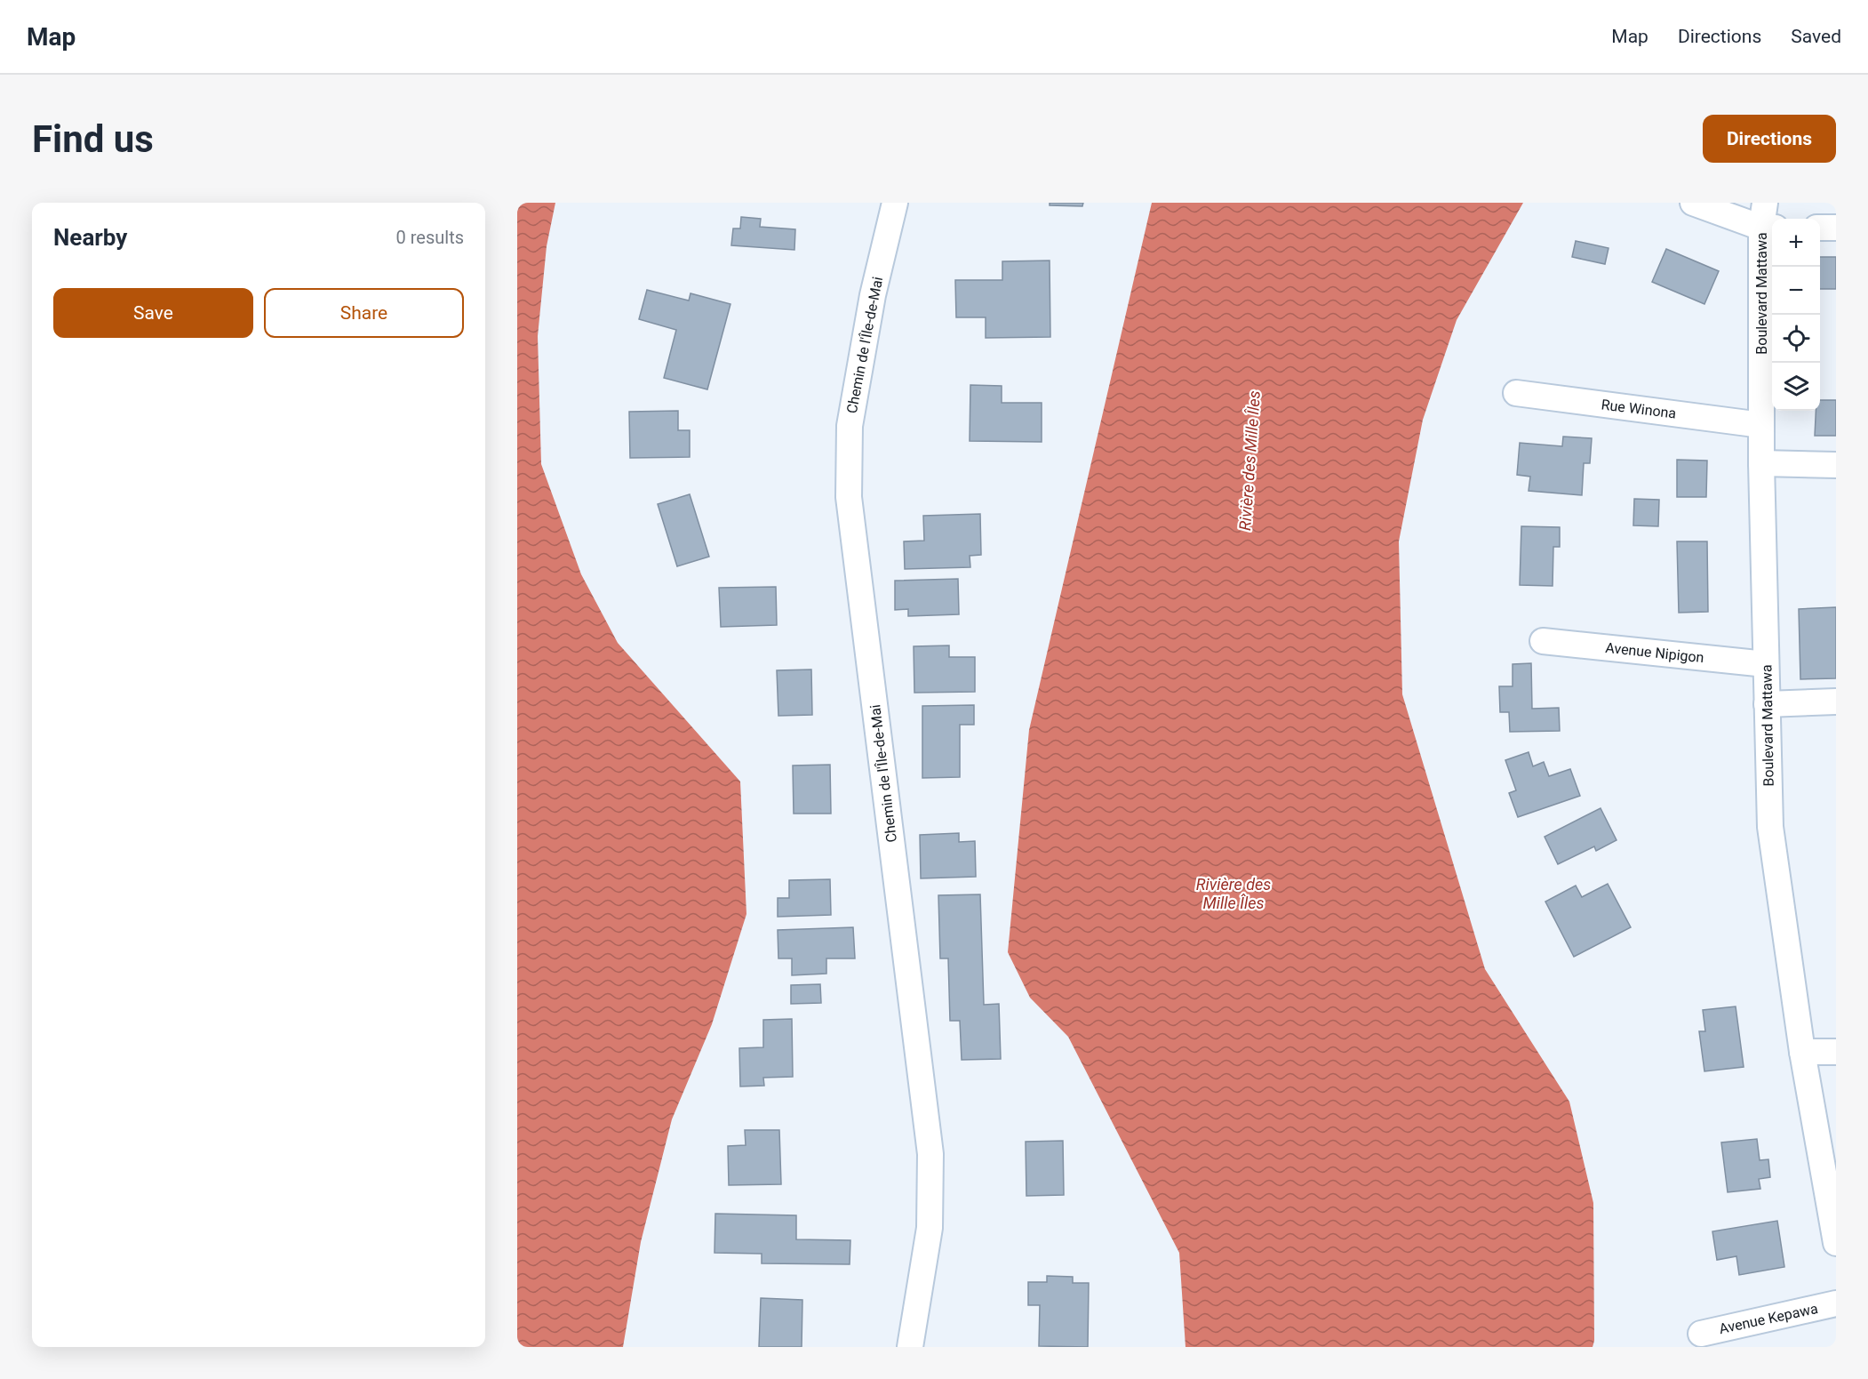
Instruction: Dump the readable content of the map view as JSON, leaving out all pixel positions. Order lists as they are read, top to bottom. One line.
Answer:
{"streets":{"street":["Boulevard Mattawa","Chemin de l'Île-de-Mai","Rue Winona","Avenue Nipigon","Avenue Kepawa"]},"crossings":[["Boulevard Mattawa","Rue Winona"],["Boulevard Mattawa","Avenue Nipigon"]],"water":["Rivière des Mille Îles"],"page":{"header":"Map","nav":["Map","Directions","Saved"],"buttons":["Directions",["Save","Share"]],"title":"Find us","heading":["Nearby","0 results"],"map_buttons":["+","−"]}}
